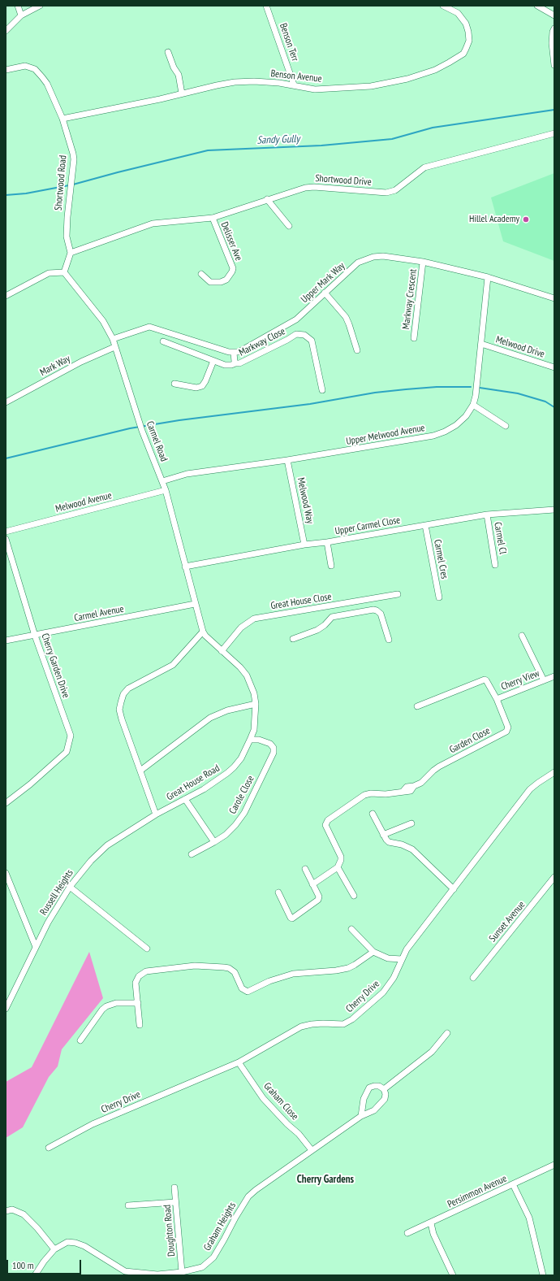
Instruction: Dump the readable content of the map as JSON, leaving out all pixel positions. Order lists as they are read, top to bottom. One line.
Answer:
{"streets":{"street":["Benson Terr","Benson Avenue","Shortwood Drive","Shortwood Road","Delisser Ave","Upper Mark Way","Markway Crescent","Markway Close","Melwood Drive","Mark Way","Upper Melwood Avenue","Carmel Road","Melwood Way","Melwood Avenue","Upper Carmel Close","Carmel Cl","Carmel Cres","Great House Close","Carmel Avenue","Cherry Garden Drive","Cherry View","Garden Close","Great House Road","Carole Close","Russell Heights","Sunset Avenue","Cherry Drive","Graham Close","Persimmon Avenue","Graham Heights","Doughton Road"]},"crossings":[["Benson Terr","Benson Avenue"],["Benson Avenue","Shortwood Road"],["Shortwood Drive","Shortwood Road"],["Shortwood Drive","Delisser Ave"],["Upper Mark Way","Markway Crescent"],["Upper Mark Way","Markway Close"],["Upper Mark Way","Upper Melwood Avenue"],["Melwood Drive","Upper Melwood Avenue"],["Mark Way","Carmel Road"],["Upper Melwood Avenue","Carmel Road"],["Upper Melwood Avenue","Melwood Way"],["Carmel Road","Melwood Avenue"],["Carmel Road","Upper Carmel Close"],["Carmel Road","Carmel Avenue"],["Carmel Road","Great House Road"],["Melwood Way","Upper Carmel Close"],["Upper Carmel Close","Carmel Cl"],["Upper Carmel Close","Carmel Cres"],["Great House Close","Great House Road"],["Carmel Avenue","Cherry Garden Drive"],["Cherry View","Garden Close"],["Great House Road","Carole Close"],["Great House Road","Russell Heights"],["Cherry Drive","Graham Close"],["Graham Close","Graham Heights"],["Graham Heights","Doughton Road"]],"districts":["Cherry Gardens"],"water":["Sandy Gully"],"places":["Hillel Academy"],"scale_bar":"100 m"}
